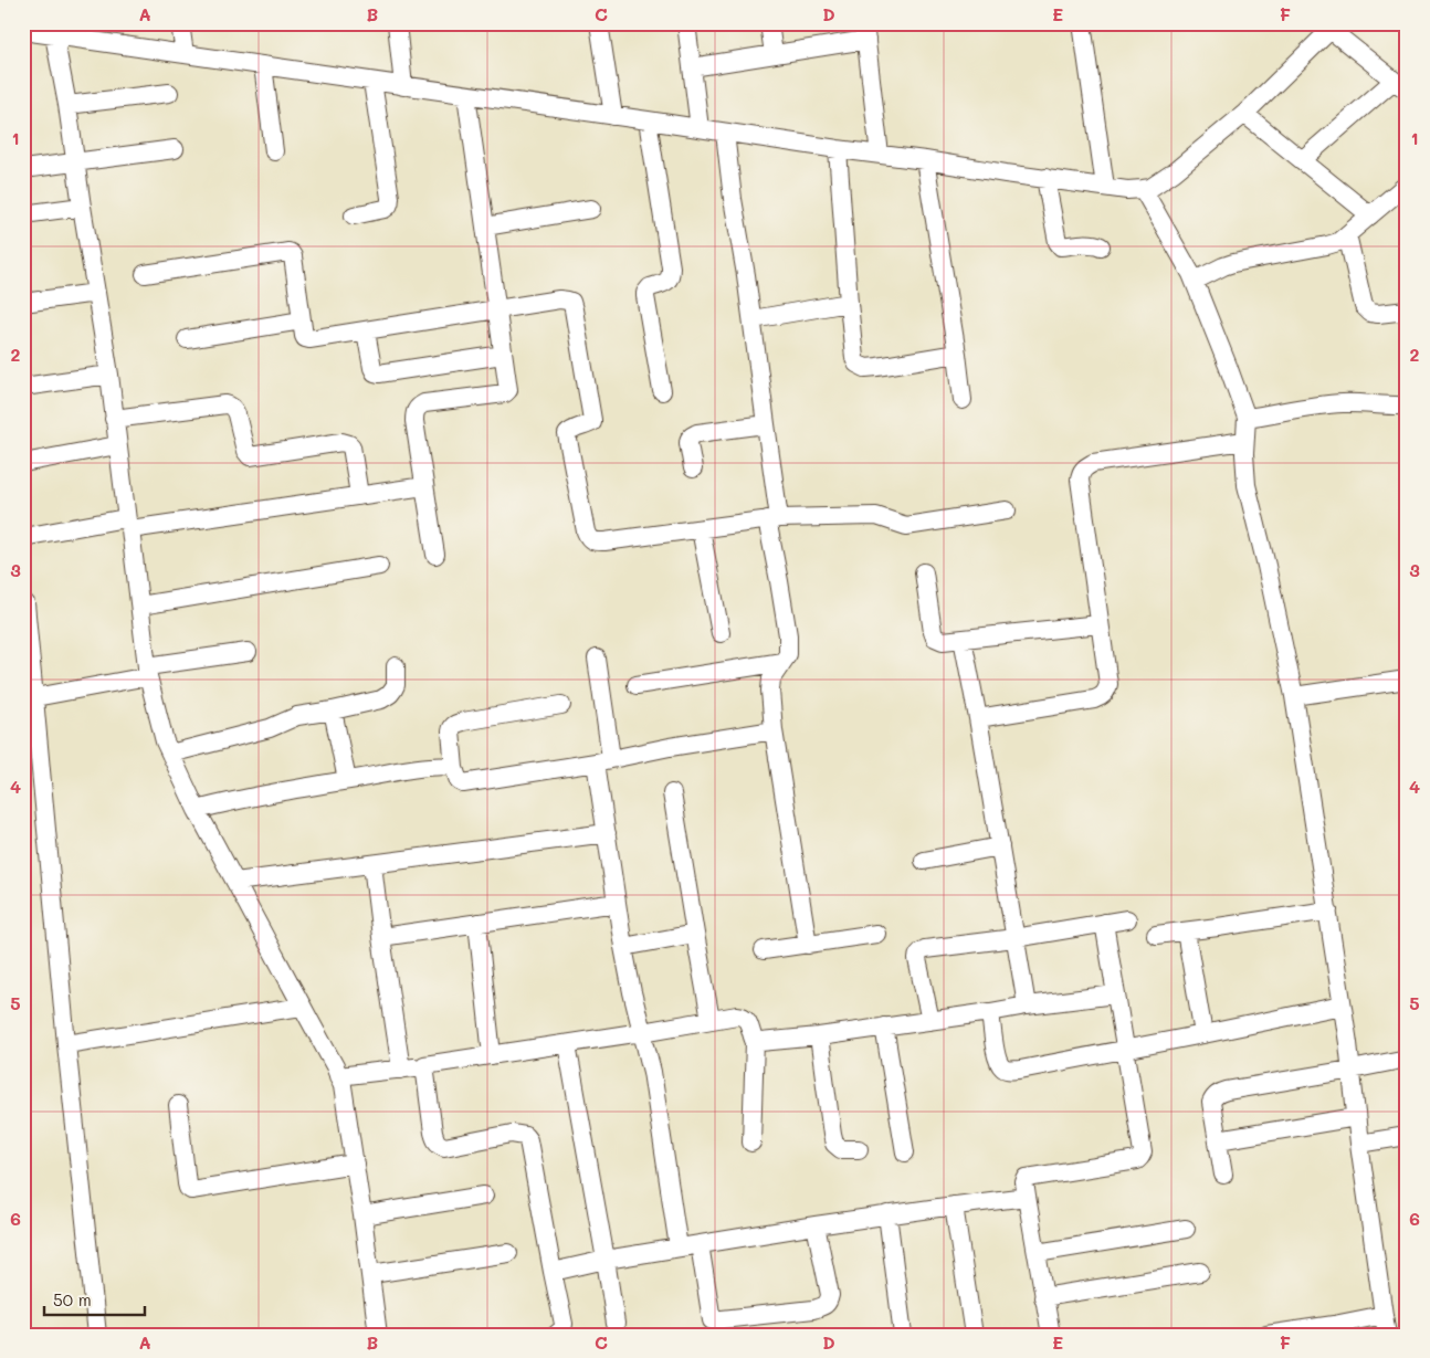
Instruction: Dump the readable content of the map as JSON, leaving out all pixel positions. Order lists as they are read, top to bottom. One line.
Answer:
{"scale_bar":"50 m","grid":{"columns":["A","B","C","D","E","F"],"rows":["1","2","3","4","5","6"]}}
